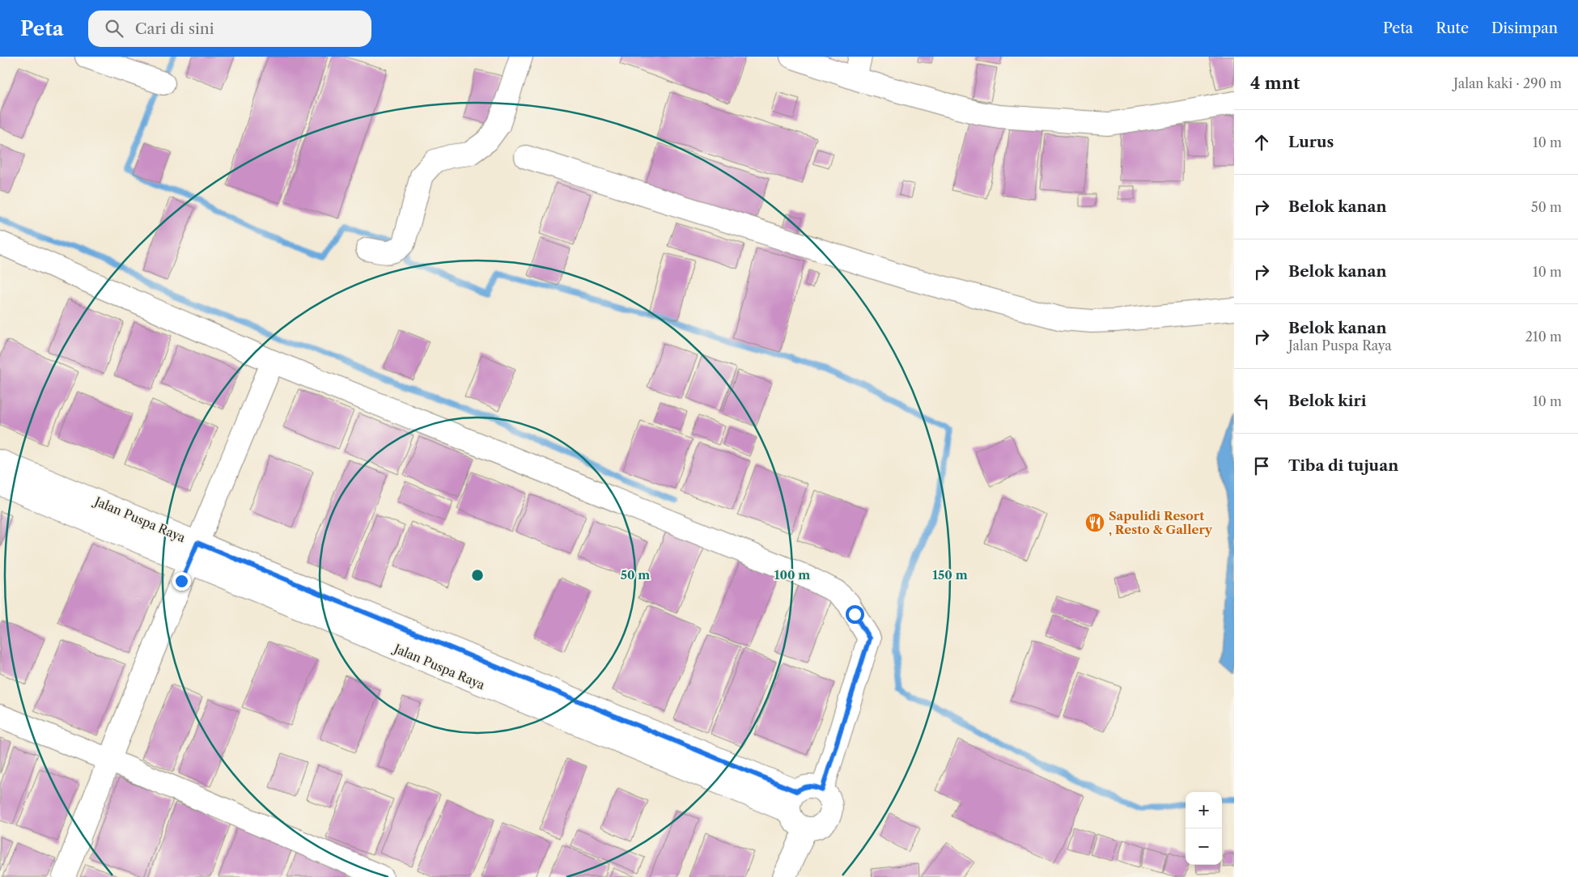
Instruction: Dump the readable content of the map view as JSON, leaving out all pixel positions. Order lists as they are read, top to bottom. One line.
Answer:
{"streets":{"street":["Jalan Puspa Raya"]},"places":{"restaurant":["Sapulidi Resort , Resto & Gallery"]},"page":{"header":"Peta","search":"Cari di sini","nav":["Peta","Rute","Disimpan"],"heading":["4 mnt","Jalan kaki · 290 m"],"list":[["Lurus","10 m"],["Belok kanan","50 m"],["Belok kanan","10 m"],["Belok kanan","Jalan Puspa Raya","210 m"],["Belok kiri","10 m"],"Tiba di tujuan"],"map_buttons":["+","−"]},"rings":["50 m","100 m","150 m"]}
